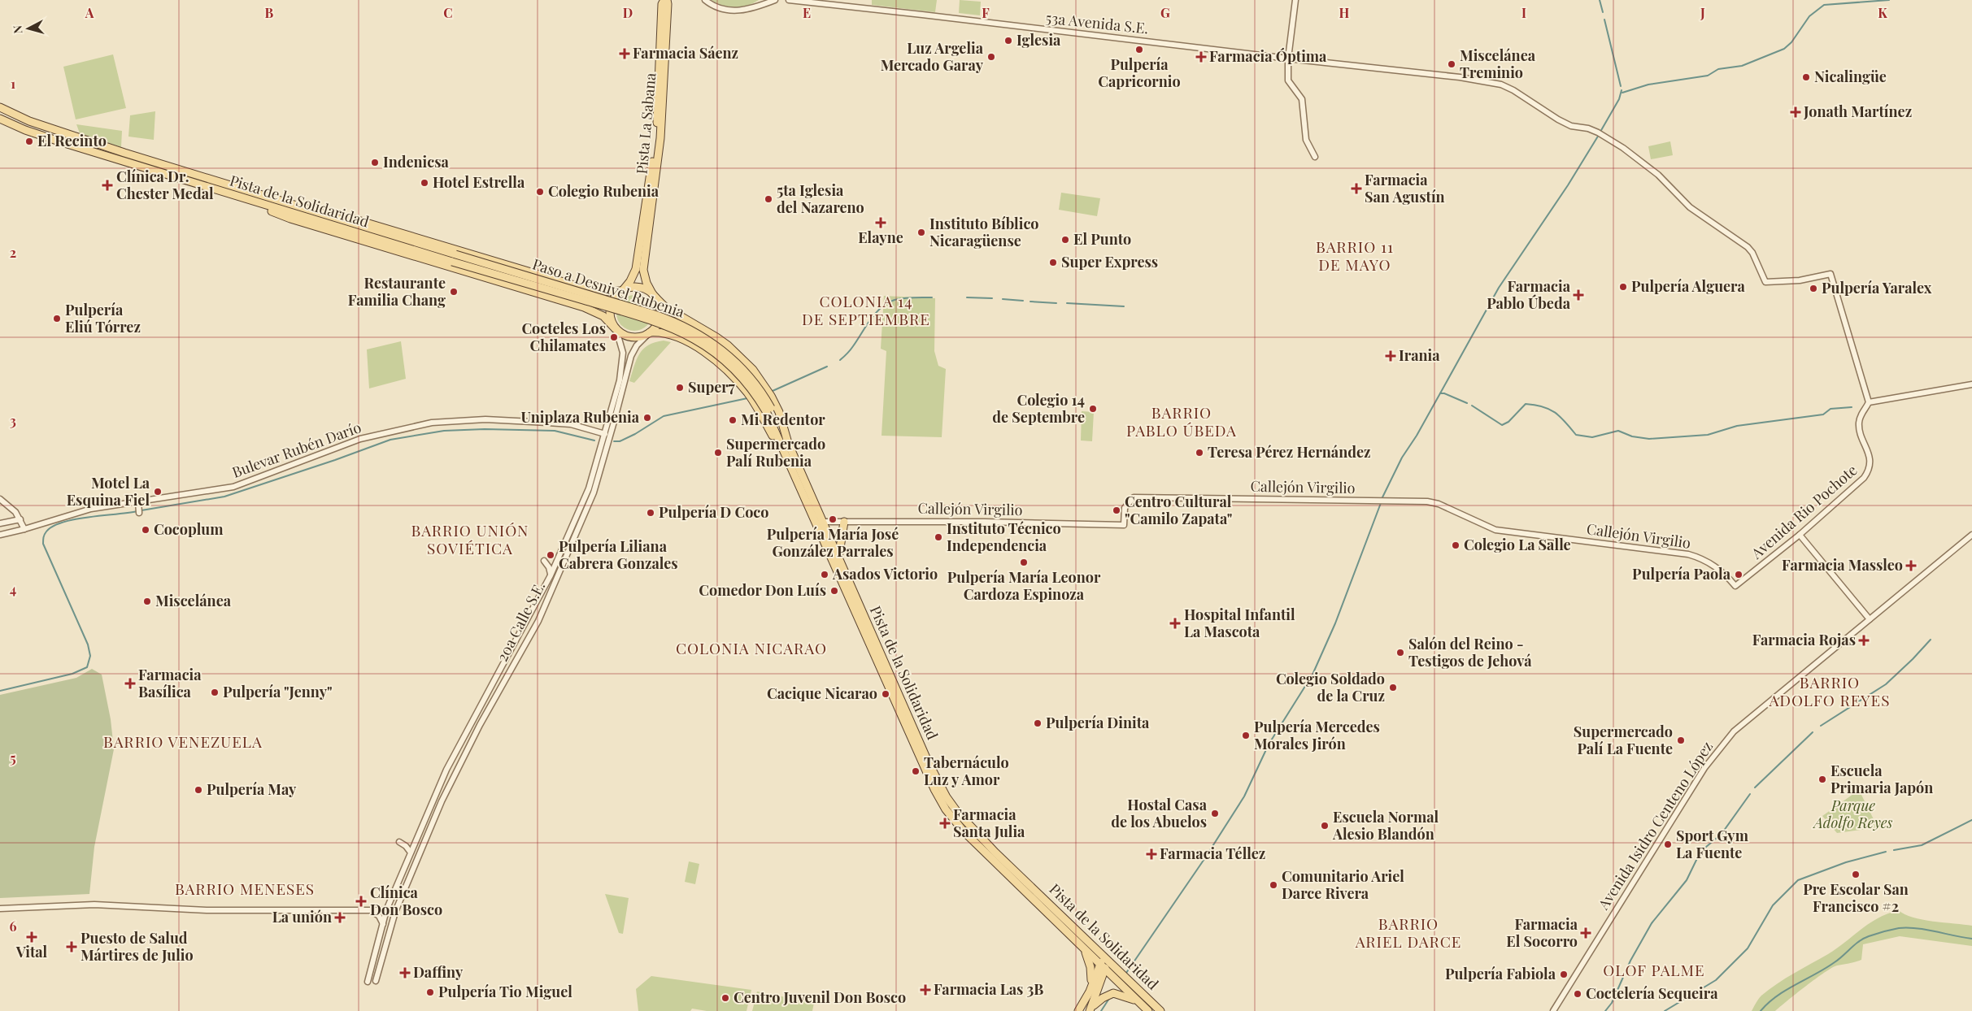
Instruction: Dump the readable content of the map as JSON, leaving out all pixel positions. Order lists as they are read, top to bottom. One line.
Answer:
{"streets":{"main road":["Pista La Sabana","Pista de la Solidaridad","Paso a Desnivel Rubenia"],"street":["53a Avenida S.E.","Bulevar Rubén Darío","Callejón Virgilio","Avenida Rio Pochote","20a Calle S.E.","Avenida Isidro Centeno López"]},"crossings":[["53a Avenida S.E.","Avenida Rio Pochote"],["Pista La Sabana","Pista de la Solidaridad"],["Pista La Sabana","20a Calle S.E."],["Pista de la Solidaridad","Paso a Desnivel Rubenia"],["Pista de la Solidaridad","Callejón Virgilio"],["Pista de la Solidaridad","20a Calle S.E."],["Bulevar Rubén Darío","20a Calle S.E."],["Callejón Virgilio","Avenida Rio Pochote"]],"districts":["BARRIO 11 DE MAYO","COLONIA 14 DE SEPTIEMBRE","BARRIO PABLO ÚBEDA","BARRIO UNIÓN SOVIÉTICA","COLONIA NICARAO","BARRIO ADOLFO REYES","BARRIO VENEZUELA","BARRIO MENESES","BARRIO ARIEL DARCE","OLOF PALME"],"parks":["Parque Adolfo Reyes"],"places":{"other":["Iglesia","Pulpería Capricornio","Luz Argelia Mercado Garay","Miscelánea Treminio","Nicalingüe","El Recinto","Indenicsa","Hotel Estrella","Colegio Rubenia","5ta Iglesia del Nazareno","Instituto Bíblico Nicaragüense","El Punto","Super Express","Pulpería Alguera","Pulpería Yaralex","Restaurante Familia Chang","Pulpería Eliú Tórrez","Cocteles Los Chilamates","Super7","Colegio 14 de Septembre","Uniplaza Rubenia","Mi Redentor","Supermercado Palí Rubenia","Teresa Pérez Hernández","Motel La Esquina Fiel","Centro Cultural \"Camilo Zapata\"","Pulpería D Coco","Pulpería María José González Parrales","Cocoplum","Instituto Técnico Independencia","Colegio La Salle","Pulpería Liliana Cabrera Gonzales","Pulpería María Leonor Cardoza Espinoza","Asados Victorio","Pulpería Paola","Comedor Don Luís","Miscelánea","Salón del Reino - Testigos de Jehová","Colegio Soldado de la Cruz","Pulpería \"Jenny\"","Cacique Nicarao","Pulpería Dinita","Pulpería Mercedes Morales Jirón","Supermercado Palí La Fuente","Tabernáculo Luz y Amor","Escuela Primaria Japón","Pulpería May","Hostal Casa de los Abuelos","Escuela Normal Alesio Blandón","Sport Gym La Fuente","Pre Escolar San Francisco #2","Comunitario Ariel Darce Rivera","Pulpería Fabiola","Pulpería Tio Miguel","Coctelería Sequeira","Centro Juvenil Don Bosco"],"health":["Farmacia Sáenz","Farmacia Óptima","Jonath Martínez","Clínica Dr. Chester Medal","Farmacia San Agustín","Elayne","Farmacia Pablo Úbeda","Irania","Farmacia Massleo","Hospital Infantil La Mascota","Farmacia Rojas","Farmacia Basílica","Farmacia Santa Julia","Farmacia Téllez","Clínica Don Bosco","La unión","Farmacia El Socorro","Vital","Puesto de Salud Mártires de Julio","Daffiny","Farmacia Las 3B"]},"north":"left","grid":{"columns":["A","B","C","D","E","F","G","H","I","J","K"],"rows":["1","2","3","4","5","6"]}}
